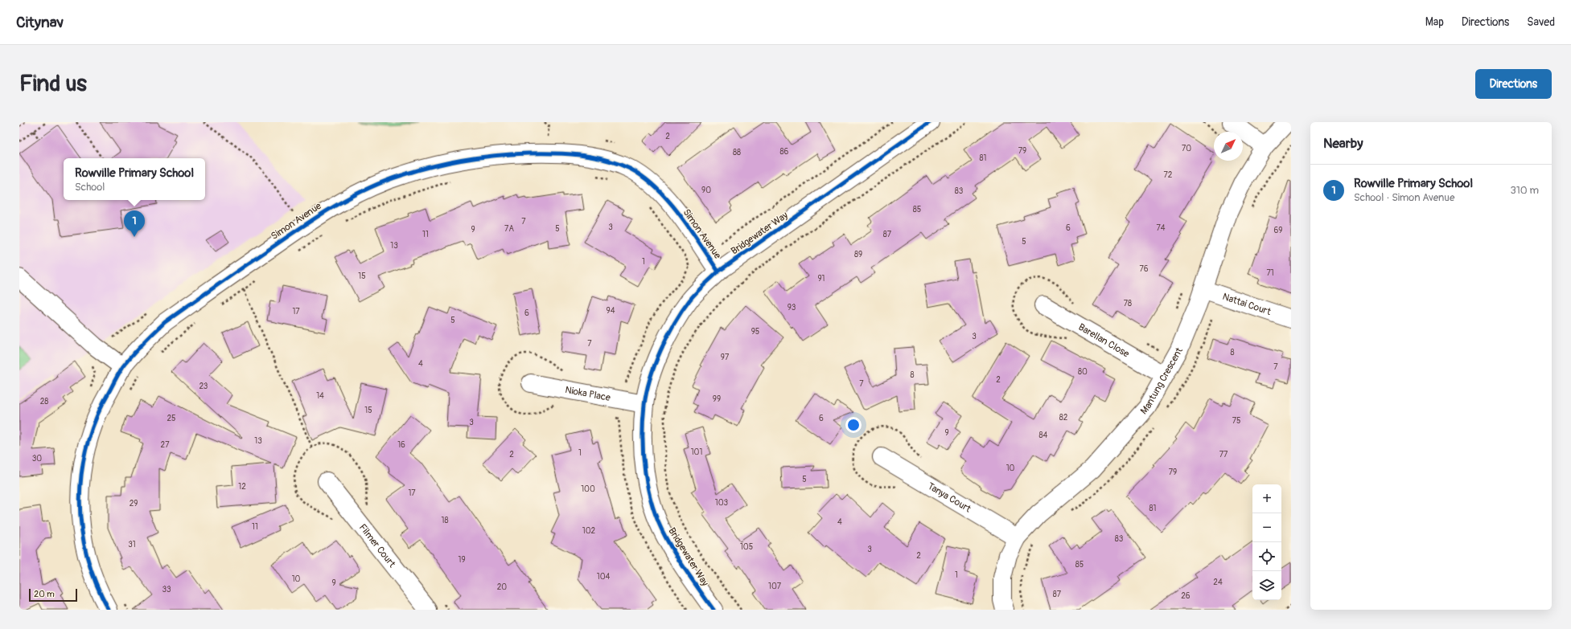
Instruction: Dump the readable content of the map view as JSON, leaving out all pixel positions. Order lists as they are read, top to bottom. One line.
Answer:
{"streets":{"street":["Simon Avenue","Bridgewater Way","Nattai Court","Barellan Close","Mantung Crescent","Nioka Place","Tanya Court","Filmer Court"]},"crossings":[["Simon Avenue","Bridgewater Way"],["Bridgewater Way","Nioka Place"],["Nattai Court","Mantung Crescent"],["Barellan Close","Mantung Crescent"],["Mantung Crescent","Tanya Court"]],"house_numbers":["2","70","79","86","88","81","72","90","83","85","7","3","6","74","7A","5","9","69","11","87","5","13","89","1","76","71","15","91","78","93","94","17","6","5","95","3","7","8","97","4","7","80","8","2","7","23","14","99","28","15","82","25","6","75","3","9","84","13","27","16","101","1","2","77","30","10","79","5","12","100","17","103","29","81","18","4","11","102","83","31","105","3","2","19","85","1","104","10","24","9","107","20","33","87","26"],"scale_bar":"20 m","north":"top right","page":{"header":"Citynav","nav":["Map","Directions","Saved"],"buttons":"Directions","title":"Find us","heading":"Nearby","popup":["Rowville Primary School","School"],"list":[{"mark":"1","name":"Rowville Primary School","note":"School · Simon Avenue","value":"310 m"}],"pins":"1","map_buttons":["+","−"],"scale":"20 m"}}
